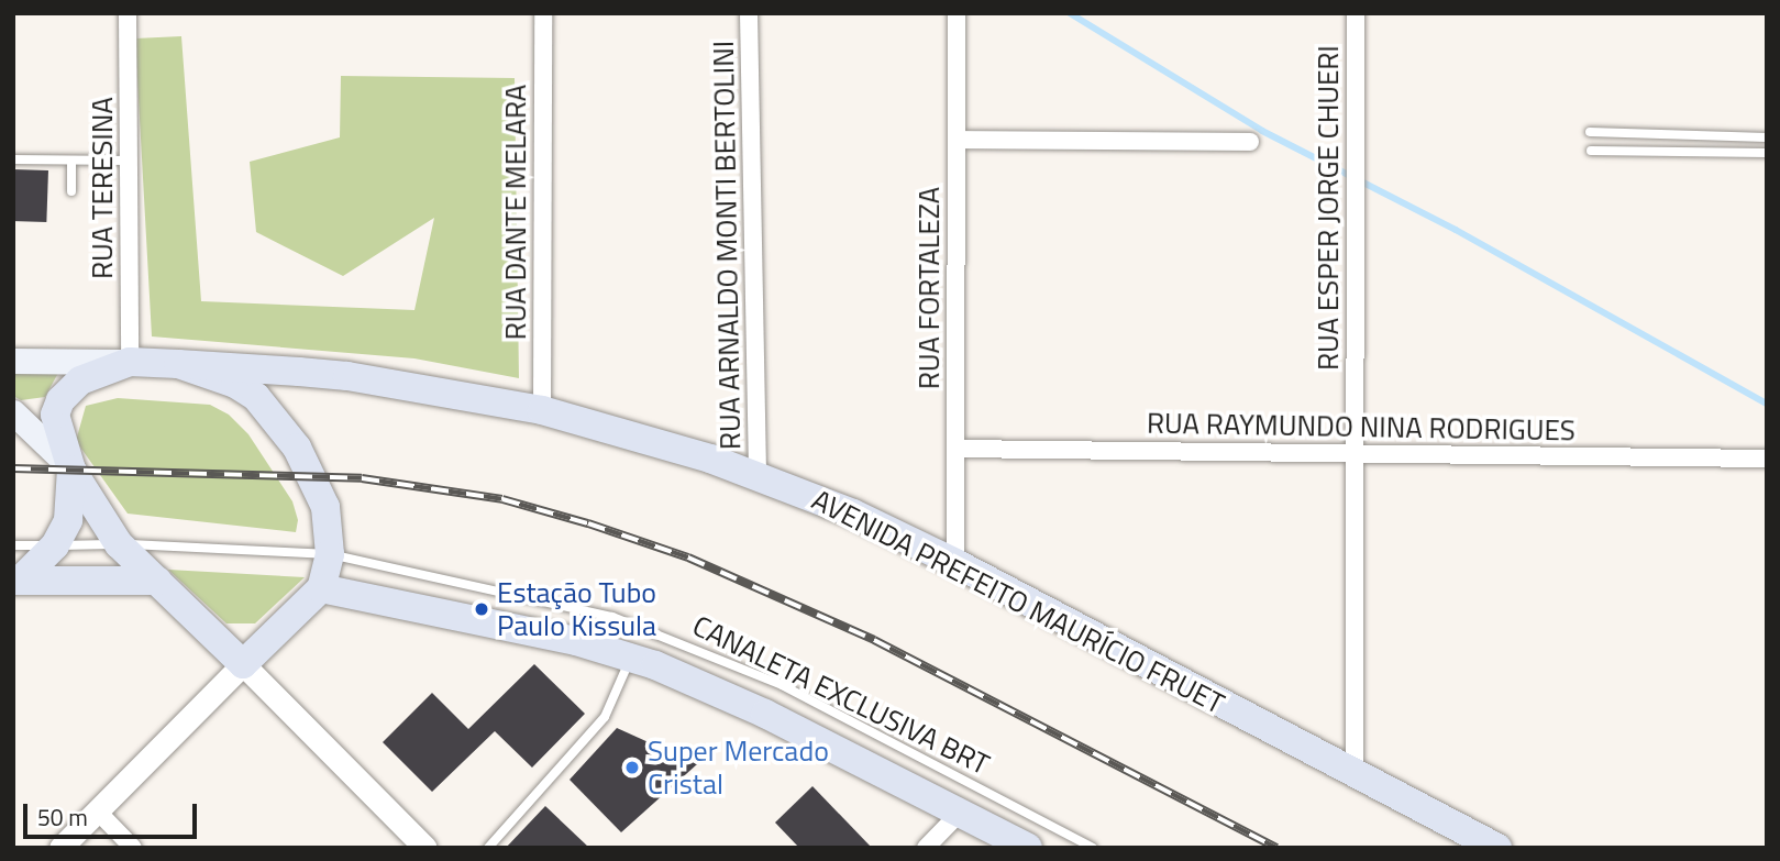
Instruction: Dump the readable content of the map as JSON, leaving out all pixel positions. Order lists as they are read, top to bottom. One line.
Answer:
{"streets":{"main road":["AVENIDA PREFEITO MAURÍCIO FRUET"],"street":["RUA TERESINA","RUA ESPER JORGE CHUERI","RUA DANTE MELARA","RUA ARNALDO MONTI BERTOLINI","RUA FORTALEZA","RUA RAYMUNDO NINA RODRIGUES"],"lane":["CANALETA EXCLUSIVA BRT"]},"crossings":[["RUA TERESINA","AVENIDA PREFEITO MAURÍCIO FRUET"],["RUA ESPER JORGE CHUERI","RUA RAYMUNDO NINA RODRIGUES"],["RUA ESPER JORGE CHUERI","AVENIDA PREFEITO MAURÍCIO FRUET"],["RUA DANTE MELARA","AVENIDA PREFEITO MAURÍCIO FRUET"],["RUA ARNALDO MONTI BERTOLINI","AVENIDA PREFEITO MAURÍCIO FRUET"],["RUA FORTALEZA","RUA RAYMUNDO NINA RODRIGUES"],["RUA FORTALEZA","AVENIDA PREFEITO MAURÍCIO FRUET"]],"places":["Estação Tubo Paulo Kissula","Super Mercado Cristal"],"scale_bar":"50 m"}
